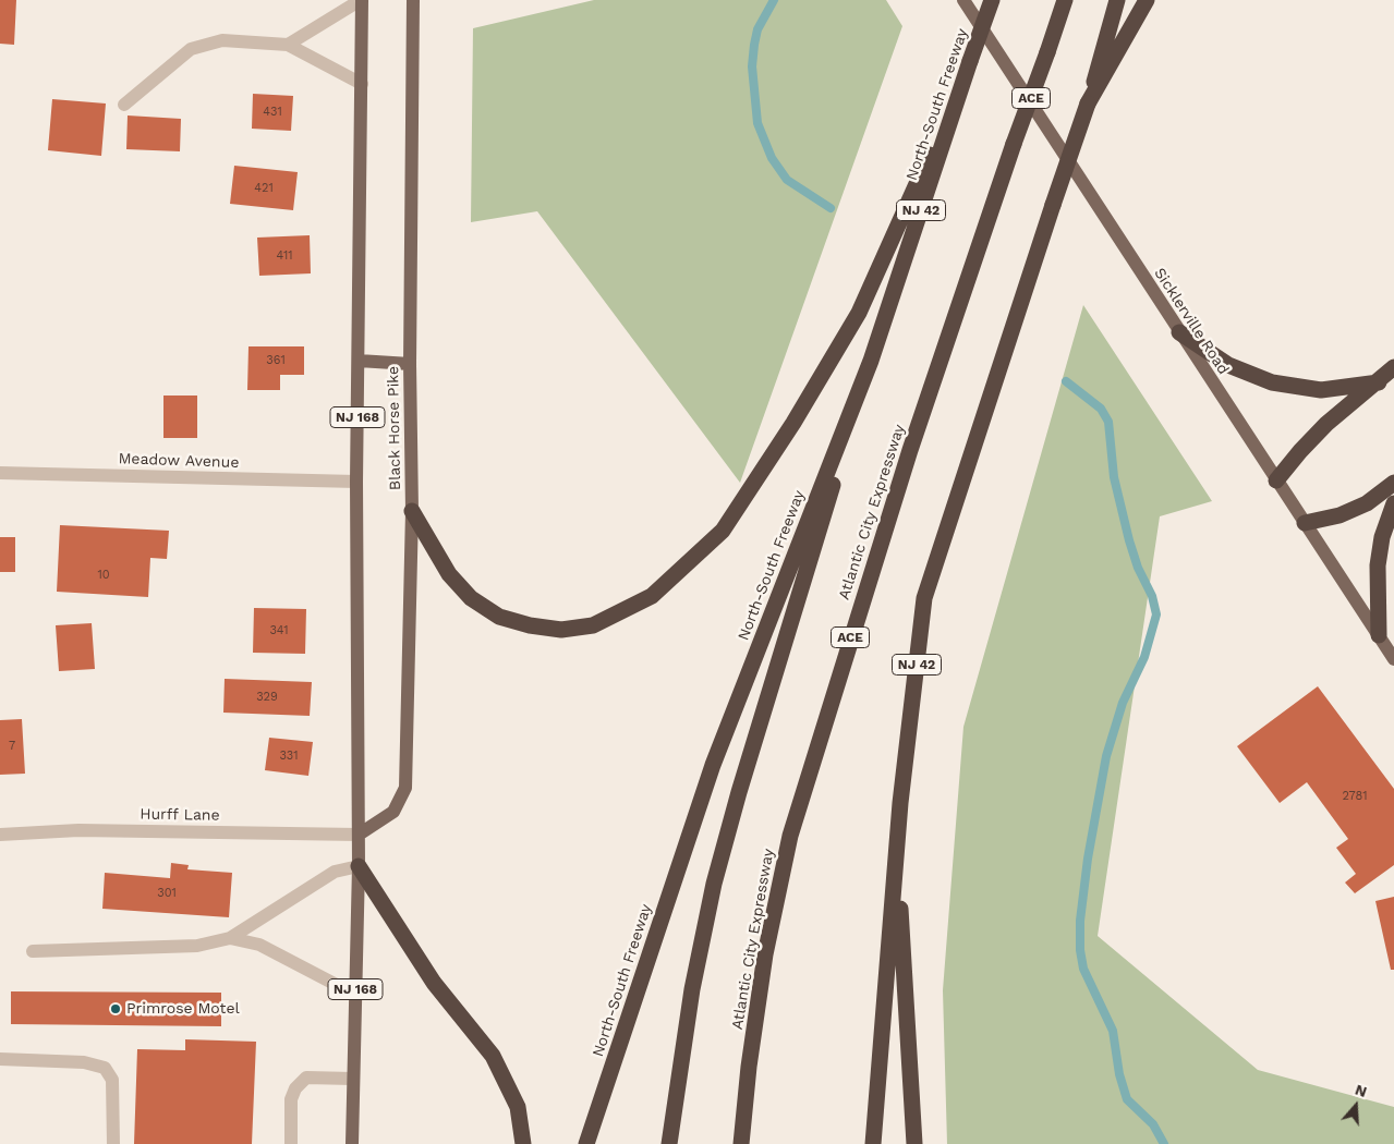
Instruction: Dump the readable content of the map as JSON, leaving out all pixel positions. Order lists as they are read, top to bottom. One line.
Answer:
{"streets":{"highway":["ACE","North-South Freeway","NJ 42","Atlantic City Expressway"],"main road":["Sicklerville Road","NJ 168","Black Horse Pike"],"street":["Meadow Avenue","Hurff Lane"]},"crossings":[["NJ 168","Black Horse Pike"],["NJ 168","Meadow Avenue"],["NJ 168","Hurff Lane"],["Black Horse Pike","Hurff Lane"]],"places":["Primrose Motel"],"house_numbers":["431","421","411","361","10","341","329","7","331","2781","301"],"north":"top"}
